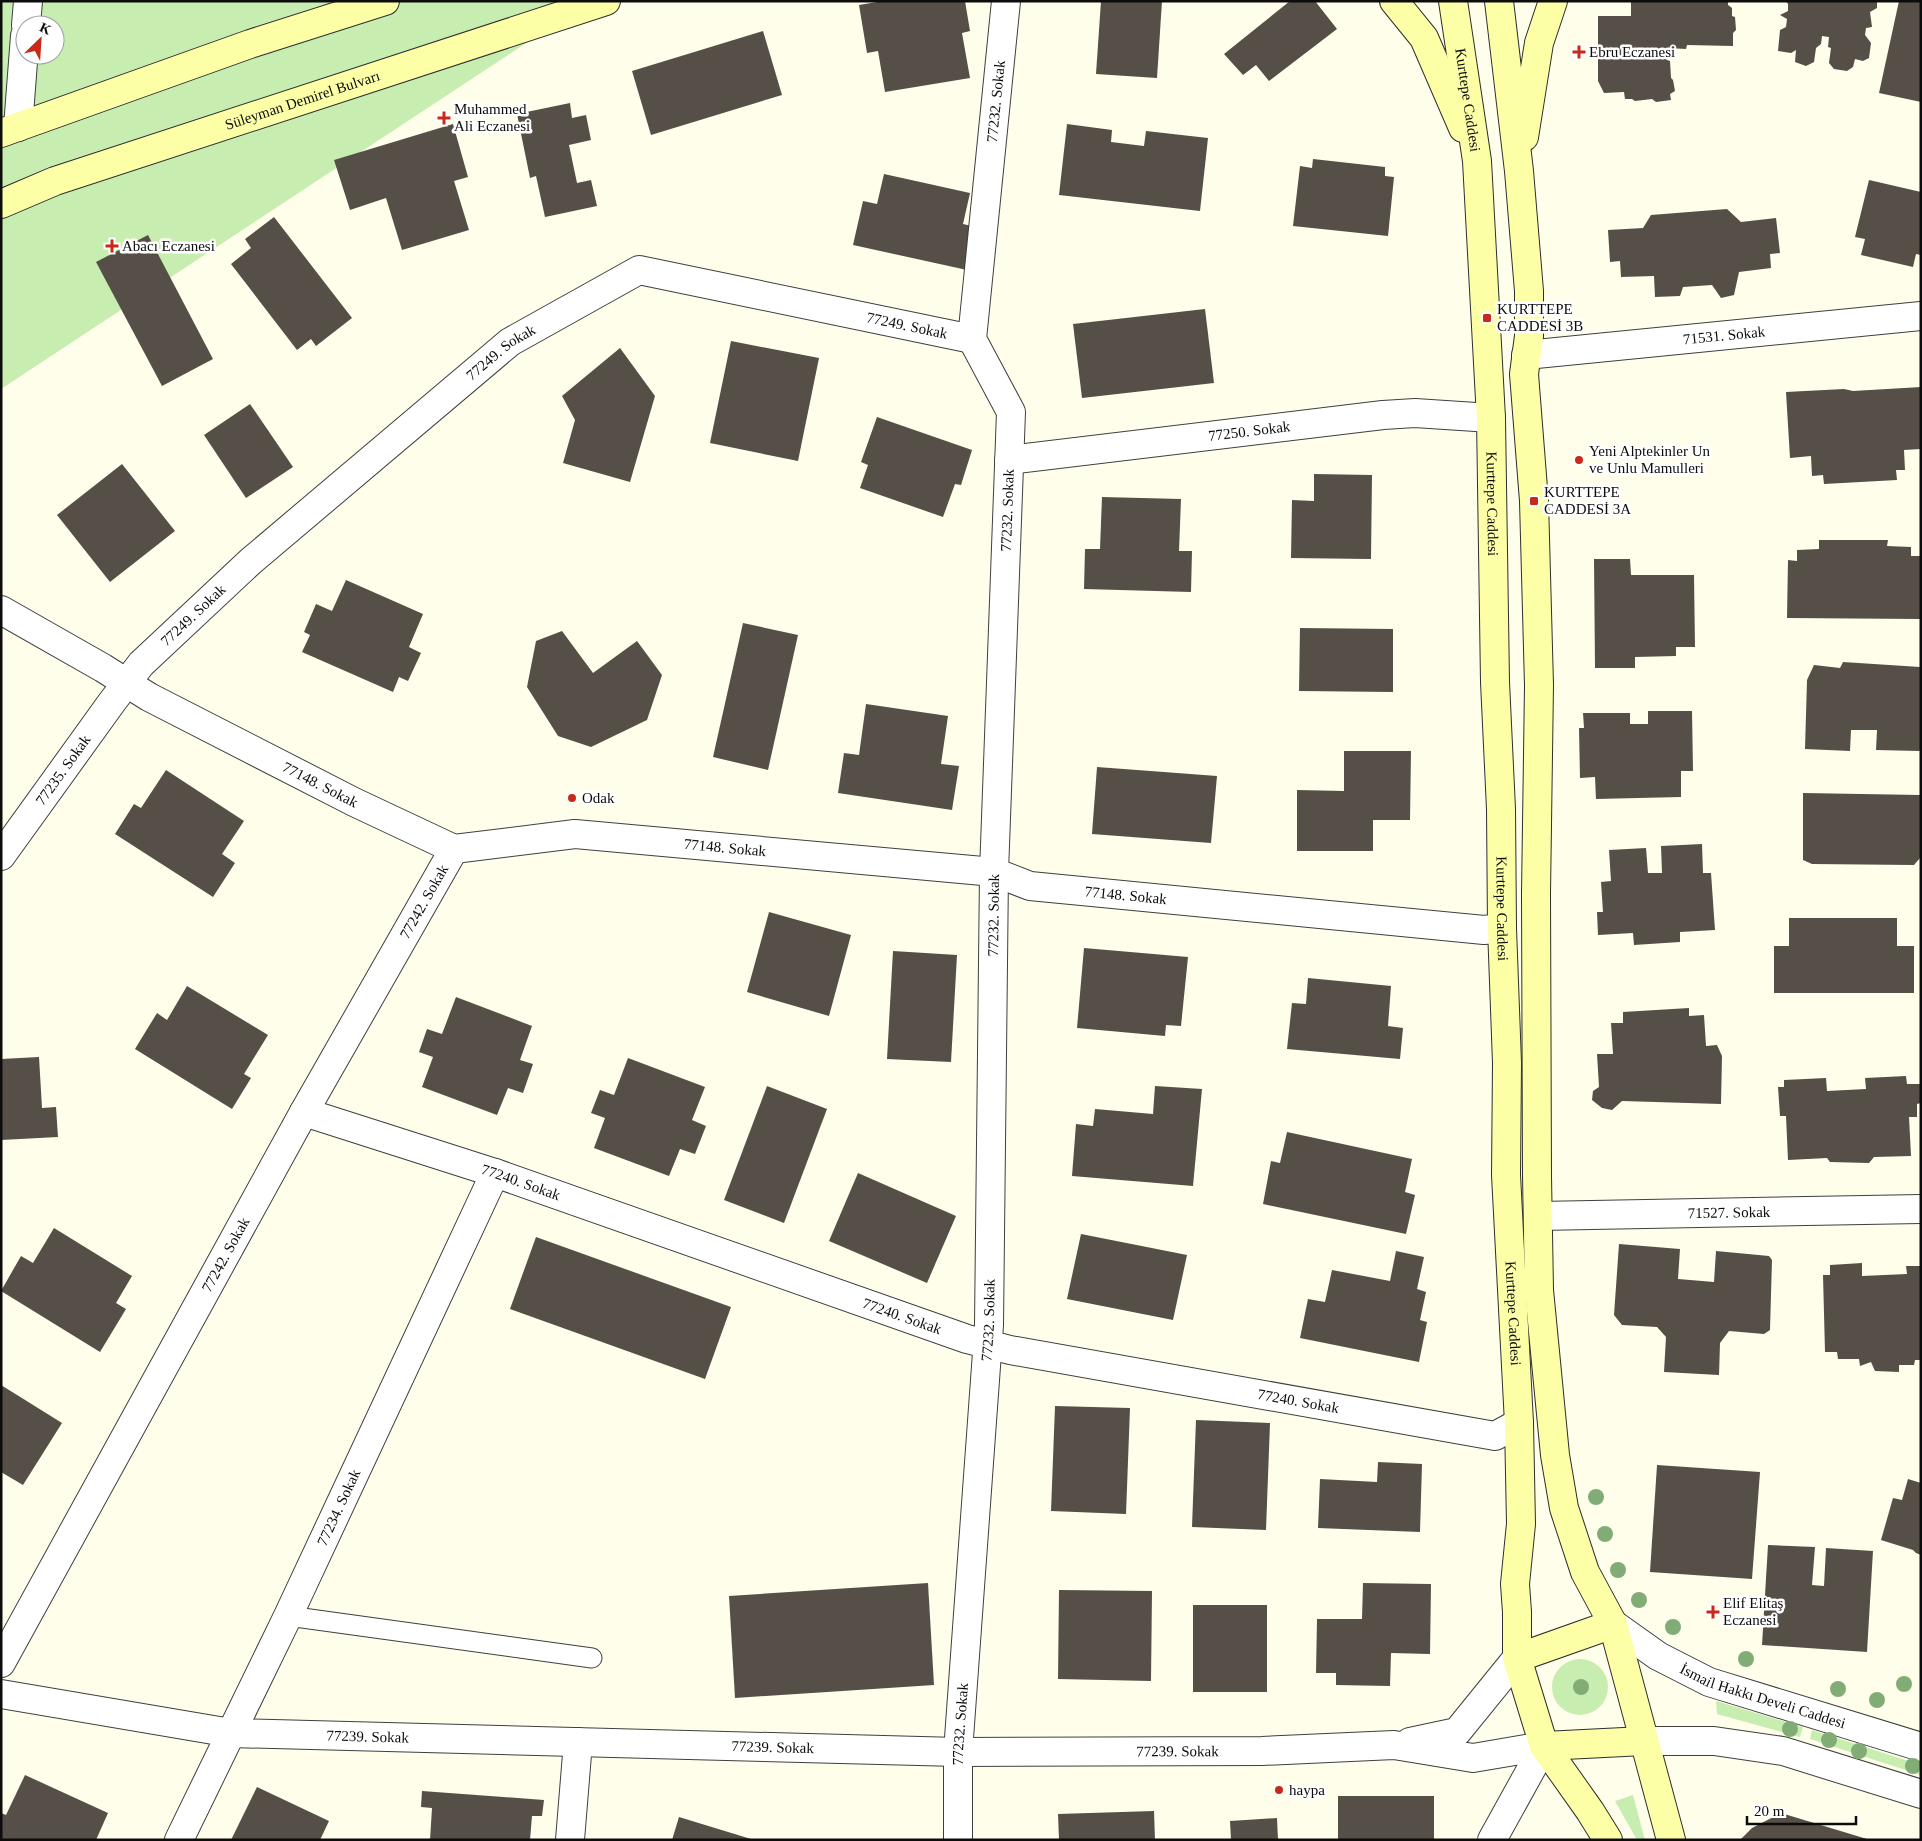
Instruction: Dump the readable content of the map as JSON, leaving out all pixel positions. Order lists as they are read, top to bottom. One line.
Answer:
{"streets":{"main road":["Süleyman Demirel Bulvarı","Kurttepe Caddesi"],"street":["77232. Sokak","77249. Sokak","71531. Sokak","77250. Sokak","77235. Sokak","77148. Sokak","77242. Sokak","77240. Sokak","71527. Sokak","77234. Sokak","İsmail Hakkı Develi Caddesi","77239. Sokak"]},"crossings":[["Kurttepe Caddesi","71531. Sokak"],["Kurttepe Caddesi","77250. Sokak"],["Kurttepe Caddesi","77148. Sokak"],["Kurttepe Caddesi","77240. Sokak"],["Kurttepe Caddesi","71527. Sokak"],["Kurttepe Caddesi","İsmail Hakkı Develi Caddesi"],["Kurttepe Caddesi","77239. Sokak"],["77232. Sokak","77249. Sokak"],["77232. Sokak","77250. Sokak"],["77232. Sokak","77148. Sokak"],["77232. Sokak","77240. Sokak"],["77232. Sokak","77239. Sokak"],["77249. Sokak","77235. Sokak"],["77249. Sokak","77148. Sokak"],["77235. Sokak","77148. Sokak"],["77148. Sokak","77242. Sokak"],["77242. Sokak","77240. Sokak"],["77240. Sokak","77234. Sokak"],["77234. Sokak","77239. Sokak"]],"places":{"health":["Ebru Eczanesi","Muhammed Ali Eczanesi","Abacı Eczanesi","Elif Elitaş Eczanesi"],"transit":["KURTTEPE CADDESİ 3B","KURTTEPE CADDESİ 3A"],"other":["Yeni Alptekinler Un ve Unlu Mamulleri","Odak","haypa"]},"scale_bar":"20 m","north":"top right"}
